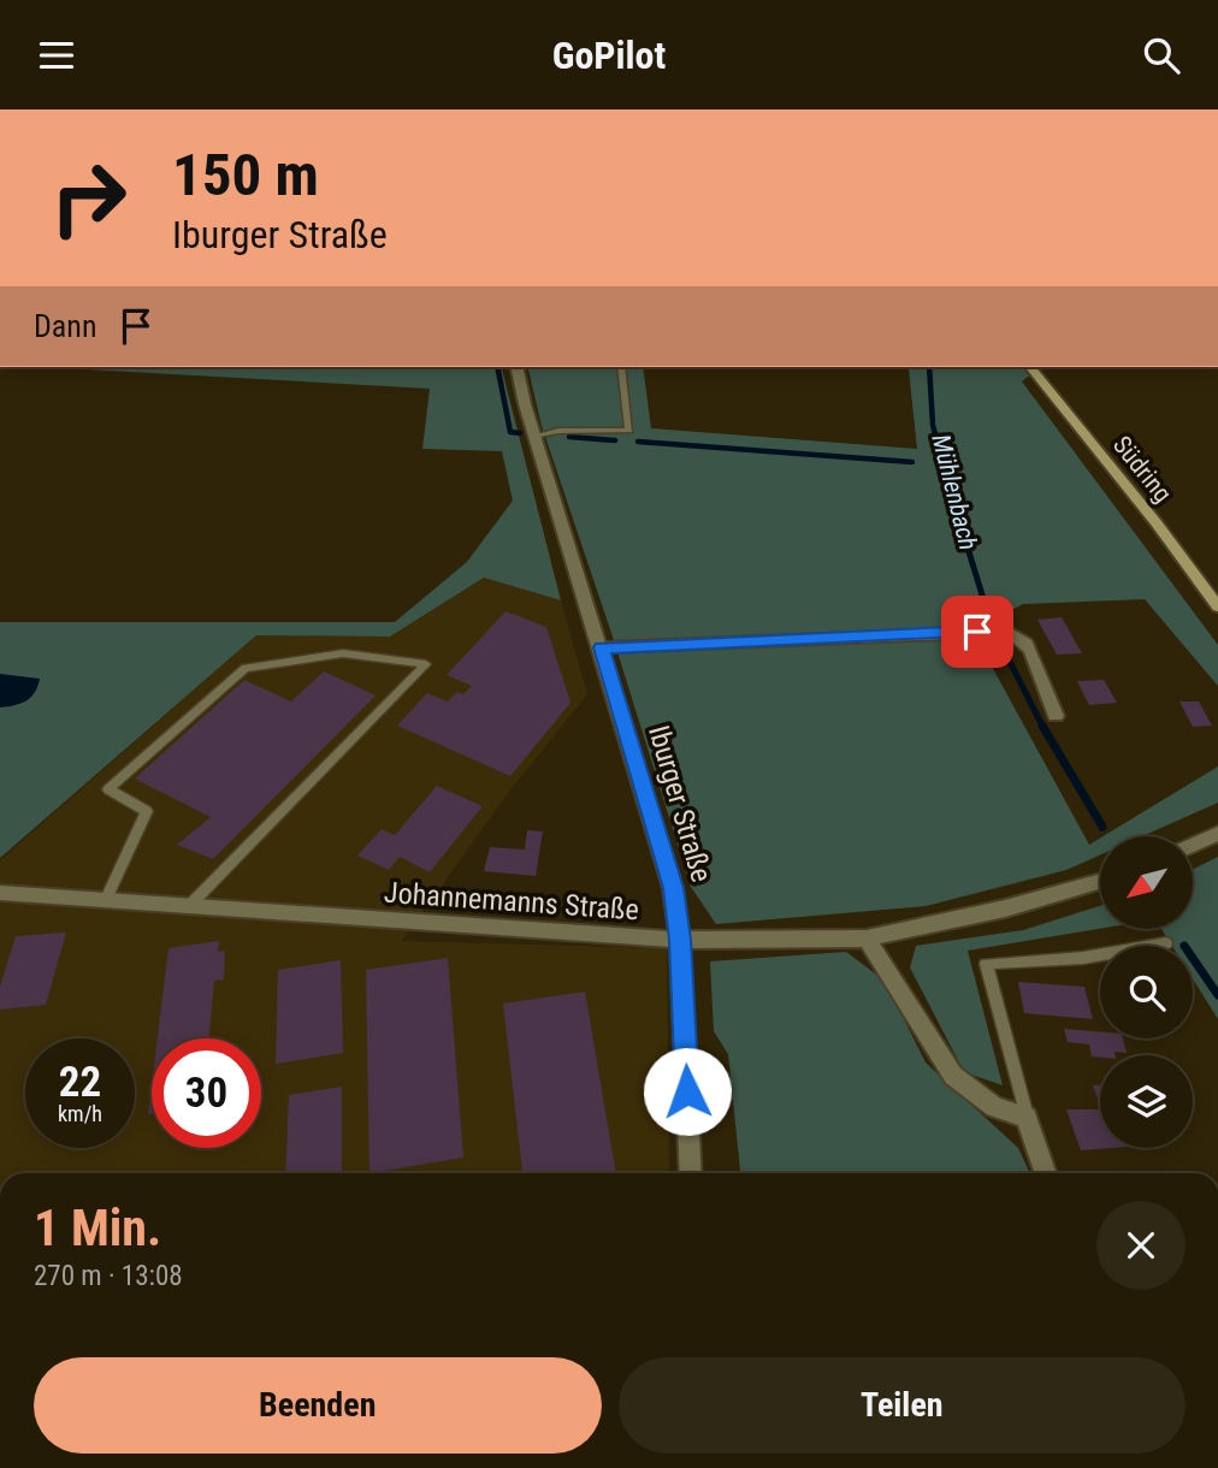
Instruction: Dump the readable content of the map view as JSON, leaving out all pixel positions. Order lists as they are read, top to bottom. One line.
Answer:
{"streets":{"main road":["Südring"],"street":["Iburger Straße","Johannemanns Straße"]},"crossings":[["Iburger Straße","Johannemanns Straße"]],"water":["Mühlenbach"],"north":"bottom left","page":{"header":"GoPilot","turn":["150 m","Iburger Straße"],"then":"Dann","speed":"22 km/h","limit":"30","heading":["1 Min.","270 m · 13:08"],"buttons":["Beenden","Teilen"]}}
